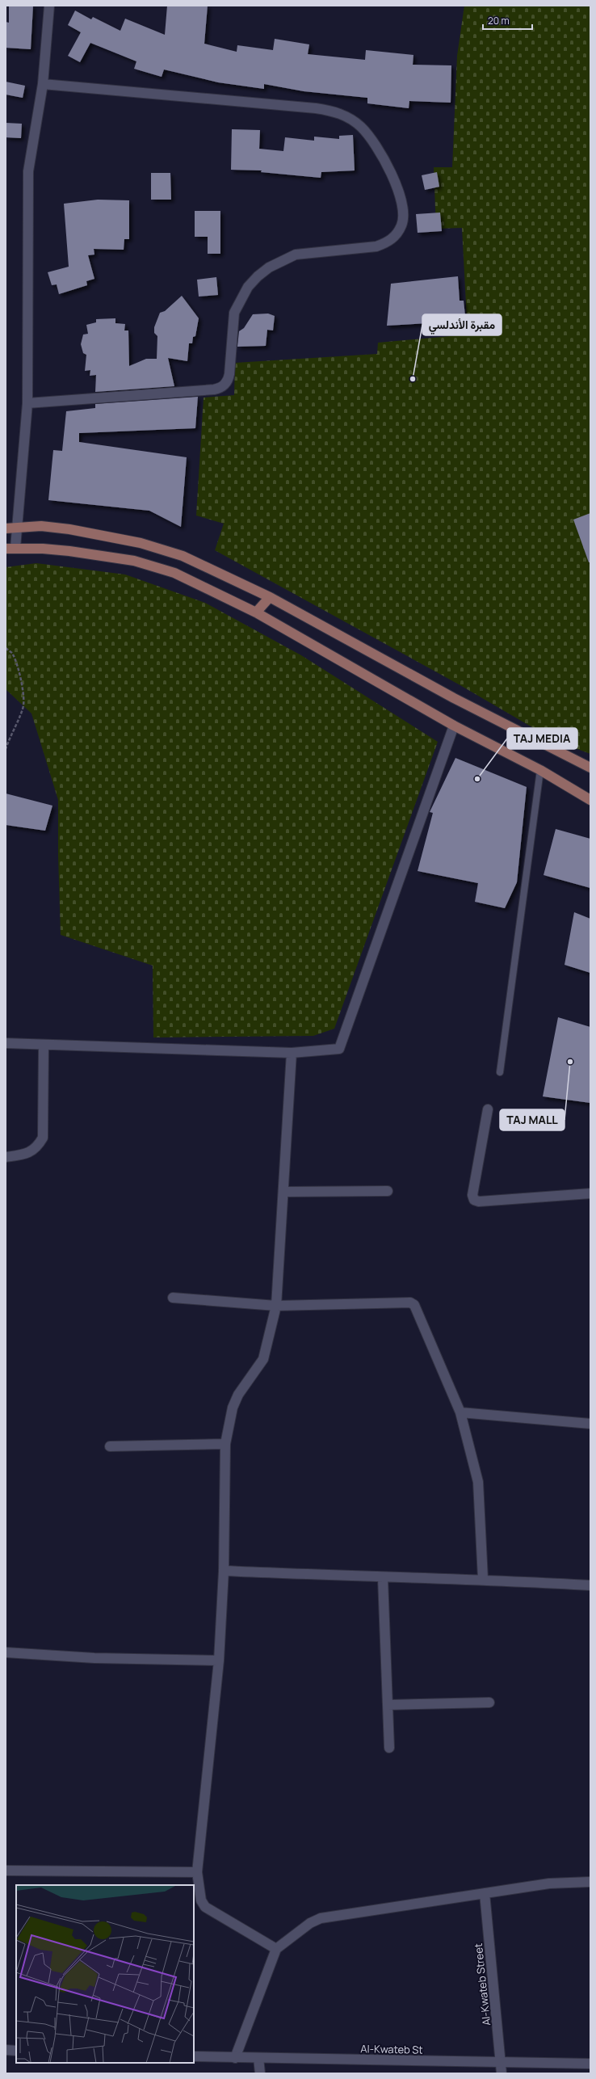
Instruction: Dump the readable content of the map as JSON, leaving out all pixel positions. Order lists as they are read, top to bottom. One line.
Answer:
{"streets":{"street":["Al-Kwateb Street","Al-Kwateb St"]},"crossings":[["Al-Kwateb Street","Al-Kwateb St"]],"places":["مقبرة الأندلسي","TAJ MEDIA","TAJ MALL"],"scale_bar":"20 m"}
